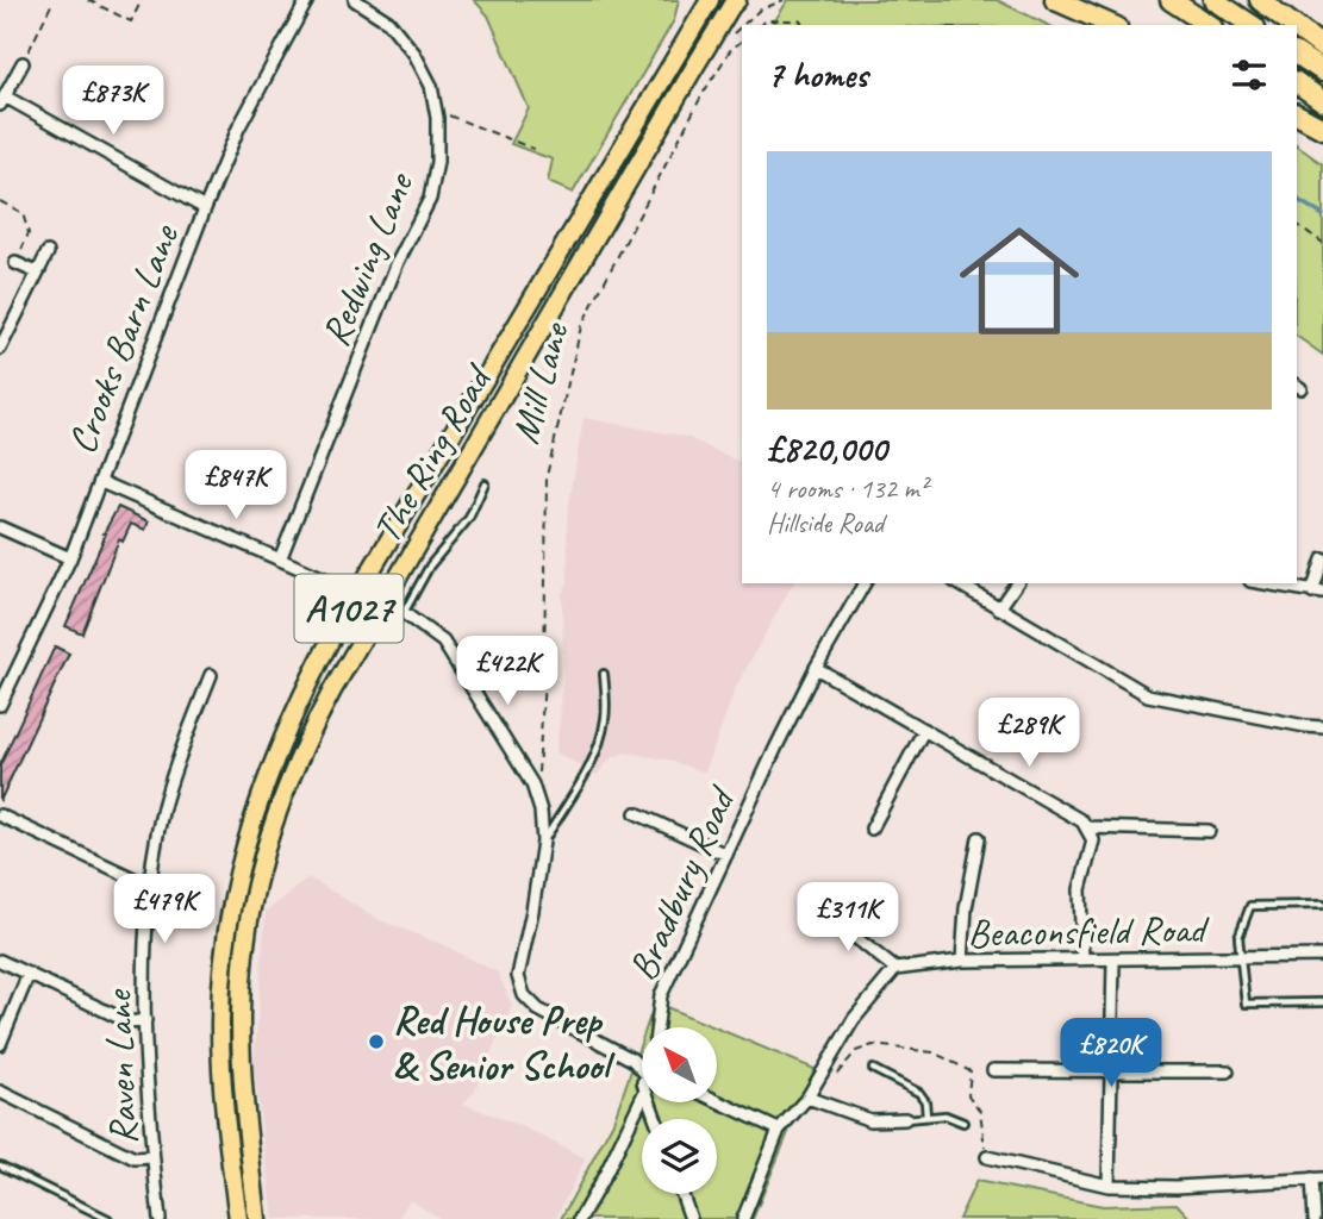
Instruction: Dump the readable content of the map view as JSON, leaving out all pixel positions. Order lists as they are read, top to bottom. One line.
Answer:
{"streets":{"main road":["The Ring Road","A1027"],"street":["Redwing Lane","Crooks Barn Lane","Bradbury Road","Beaconsfield Road","Raven Lane"],"path":["Mill Lane"]},"places":["Red House Prep & Senior School"],"north":"top left","page":{"heading":"7 homes","price":["£873K","£847K","£422K","£289K","£479K","£311K","£820K"],"list":[{"name":"£820,000","note":"4 rooms · 132 m² · Hillside Road"}]}}
